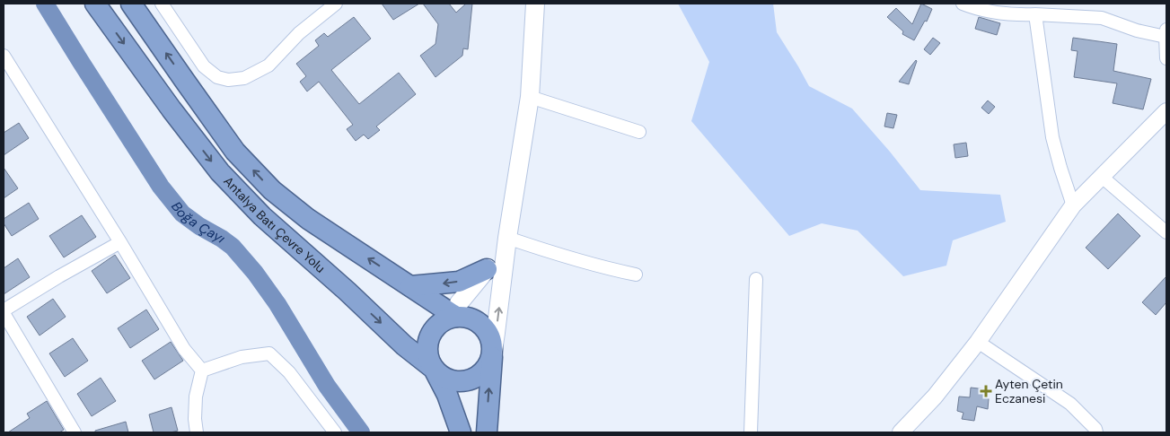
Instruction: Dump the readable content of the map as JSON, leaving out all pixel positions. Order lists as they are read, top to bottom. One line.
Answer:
{"streets":{"highway":["Antalya Batı Çevre Yolu"]},"water":["Boğa Çayı"],"places":{"health":["Ayten Çetin Eczanesi"]}}
